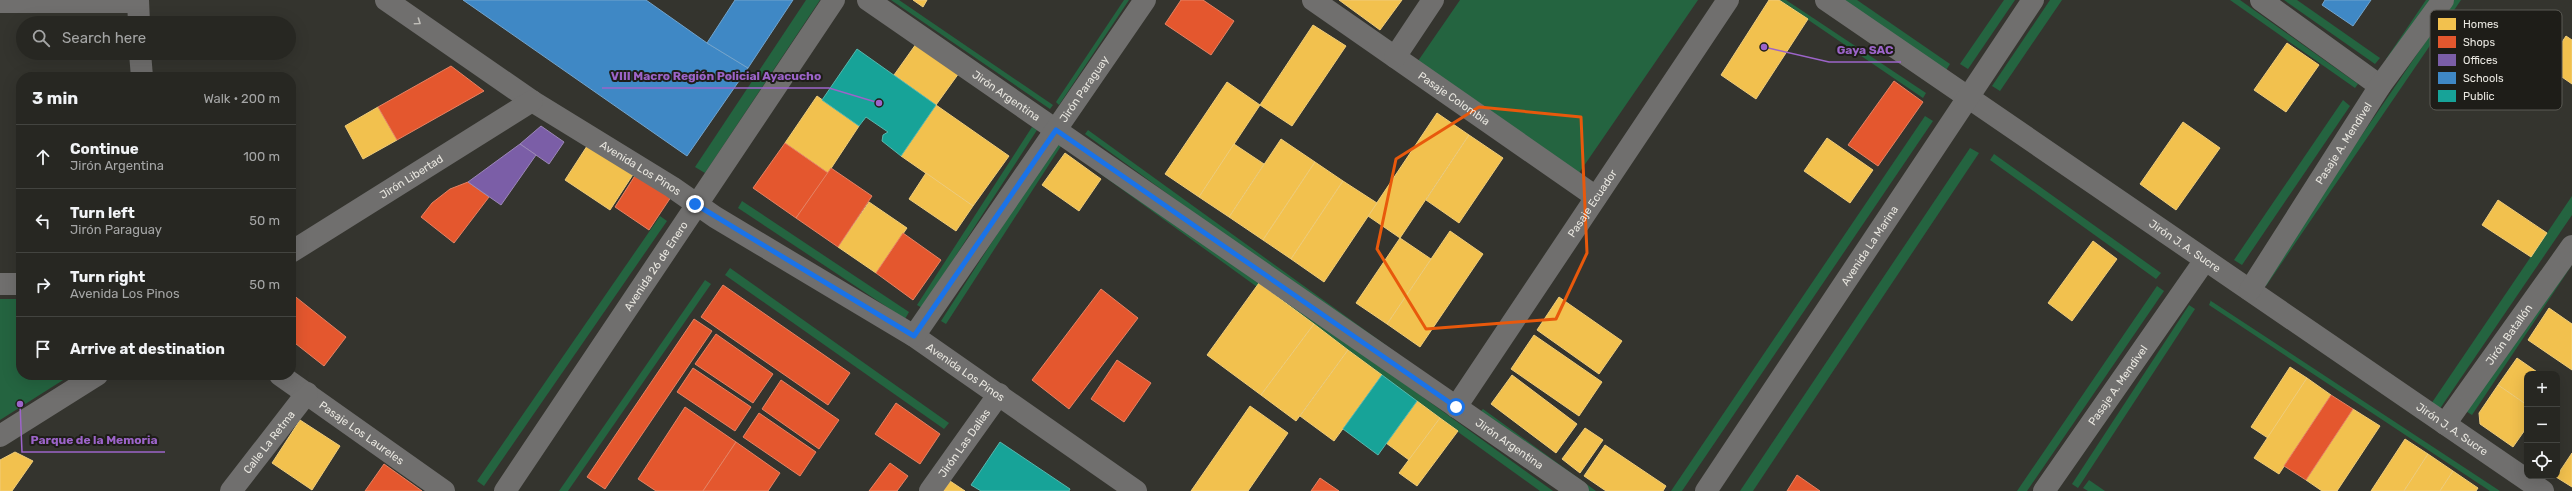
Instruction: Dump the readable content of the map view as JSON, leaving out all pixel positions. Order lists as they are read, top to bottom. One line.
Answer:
{"streets":{"street":["Jirón Paraguay","Jirón Argentina","Pasaje Colombia","Pasaje A. Mendivel","Avenida Los Pinos","Jirón Libertad","Pasaje Ecuador","Avenida La Marina","Jirón J. A. Sucre","Avenida 26 de Enero","Jirón Batallón","Pasaje Los Laureles","Calle La Retma","Jirón Las Dalias"]},"crossings":[["Jirón Paraguay","Jirón Argentina"],["Jirón Paraguay","Avenida Los Pinos"],["Jirón Argentina","Pasaje Ecuador"],["Pasaje Colombia","Pasaje Ecuador"],["Pasaje A. Mendivel","Jirón J. A. Sucre"],["Avenida Los Pinos","Jirón Libertad"],["Avenida Los Pinos","Avenida 26 de Enero"],["Avenida Los Pinos","Jirón Las Dalias"],["Avenida La Marina","Jirón J. A. Sucre"],["Jirón J. A. Sucre","Jirón Batallón"],["Pasaje Los Laureles","Calle La Retma"]],"places":["Gaya SAC","VIII Macro Región Policial Ayacucho","Parque de la Memoria"],"legend":["Homes","Shops","Offices","Schools","Public"],"page":{"search":"Search here","heading":["3 min","Walk · 200 m"],"list":[["Continue","Jirón Argentina","100 m"],["Turn left","Jirón Paraguay","50 m"],["Turn right","Avenida Los Pinos","50 m"],"Arrive at destination"],"map_buttons":["+","−"]}}
